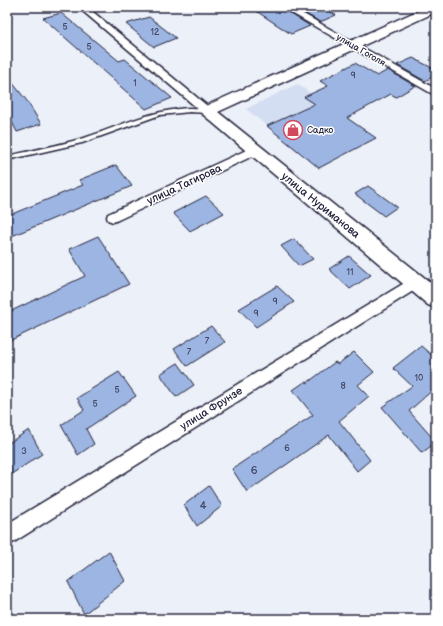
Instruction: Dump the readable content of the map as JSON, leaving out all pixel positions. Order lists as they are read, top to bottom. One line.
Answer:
{"streets":{"main road":["улица Нуриманова"],"street":["улица Гоголя","улица Тагирова","улица Фрунзе"]},"crossings":[["улица Тагирова","улица Нуриманова"],["улица Нуриманова","улица Фрунзе"]],"places":{"shop":["Садко"]},"house_numbers":["5","12","5","9","1","11","9","9","7","7","10","8","5","5","6","3","6","4"]}
